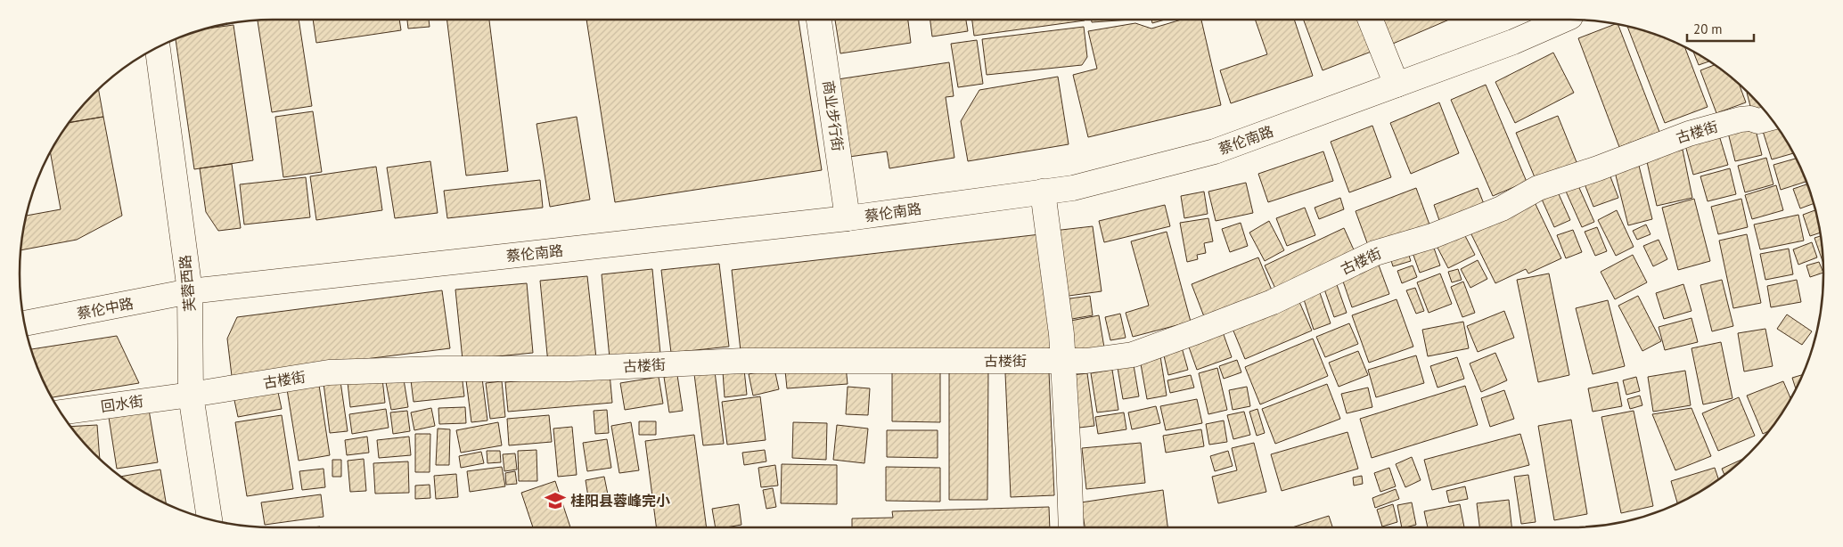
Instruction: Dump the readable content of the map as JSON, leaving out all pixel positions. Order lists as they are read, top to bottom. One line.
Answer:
{"streets":{"main road":["商业步行街","古楼街","蔡伦南路","芙蓉西路","蔡伦中路","回水街"]},"crossings":[["商业步行街","蔡伦南路"],["古楼街","芙蓉西路"],["古楼街","回水街"],["蔡伦南路","芙蓉西路"],["蔡伦南路","蔡伦中路"],["芙蓉西路","蔡伦中路"],["芙蓉西路","回水街"]],"places":{"school or university":["桂阳县蓉峰完小"]},"scale_bar":"20 m"}
